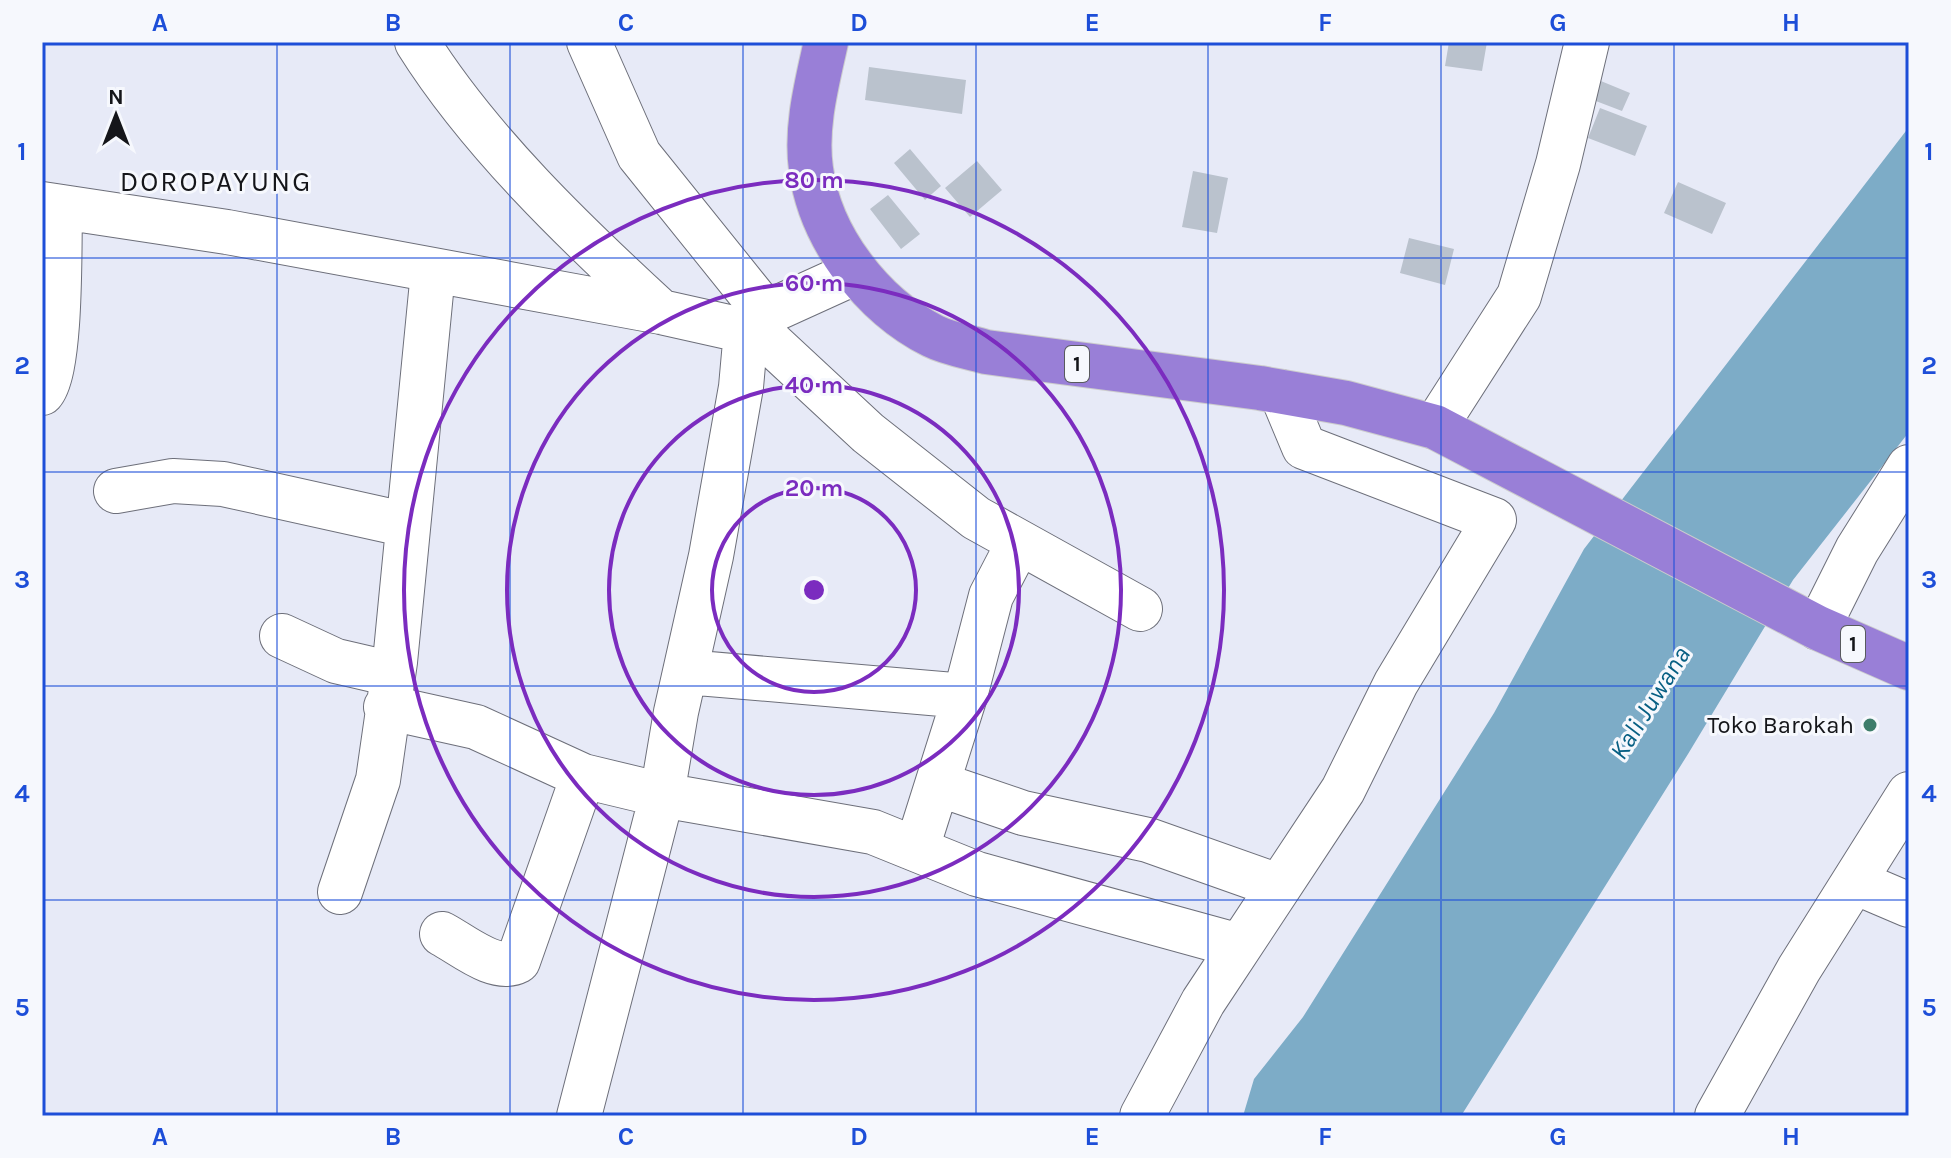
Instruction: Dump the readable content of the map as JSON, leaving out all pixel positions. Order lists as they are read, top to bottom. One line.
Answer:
{"streets":{"highway":["1"]},"districts":["DOROPAYUNG"],"water":["Kali Juwana"],"places":["Toko Barokah"],"north":"top","grid":{"columns":["A","B","C","D","E","F","G","H"],"rows":["1","2","3","4","5"]},"rings":["80 m","60 m","40 m","20 m"]}
